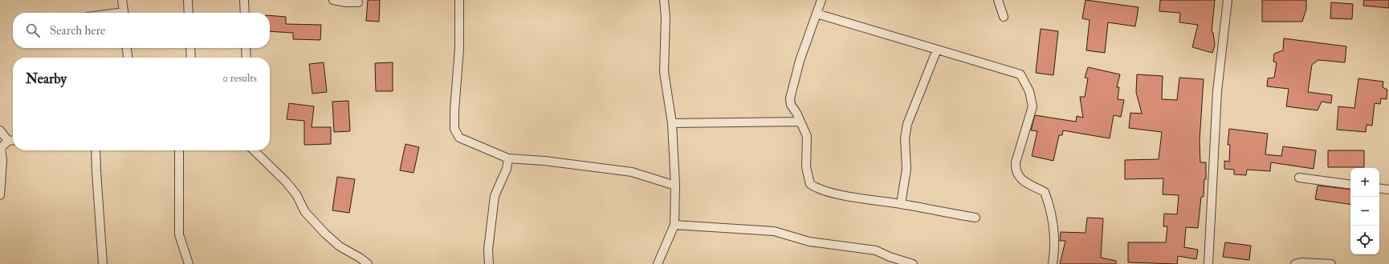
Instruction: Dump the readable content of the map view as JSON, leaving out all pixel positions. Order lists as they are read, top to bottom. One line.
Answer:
{"page":{"search":"Search here","heading":["Nearby","0 results"],"map_buttons":["+","−"]}}
